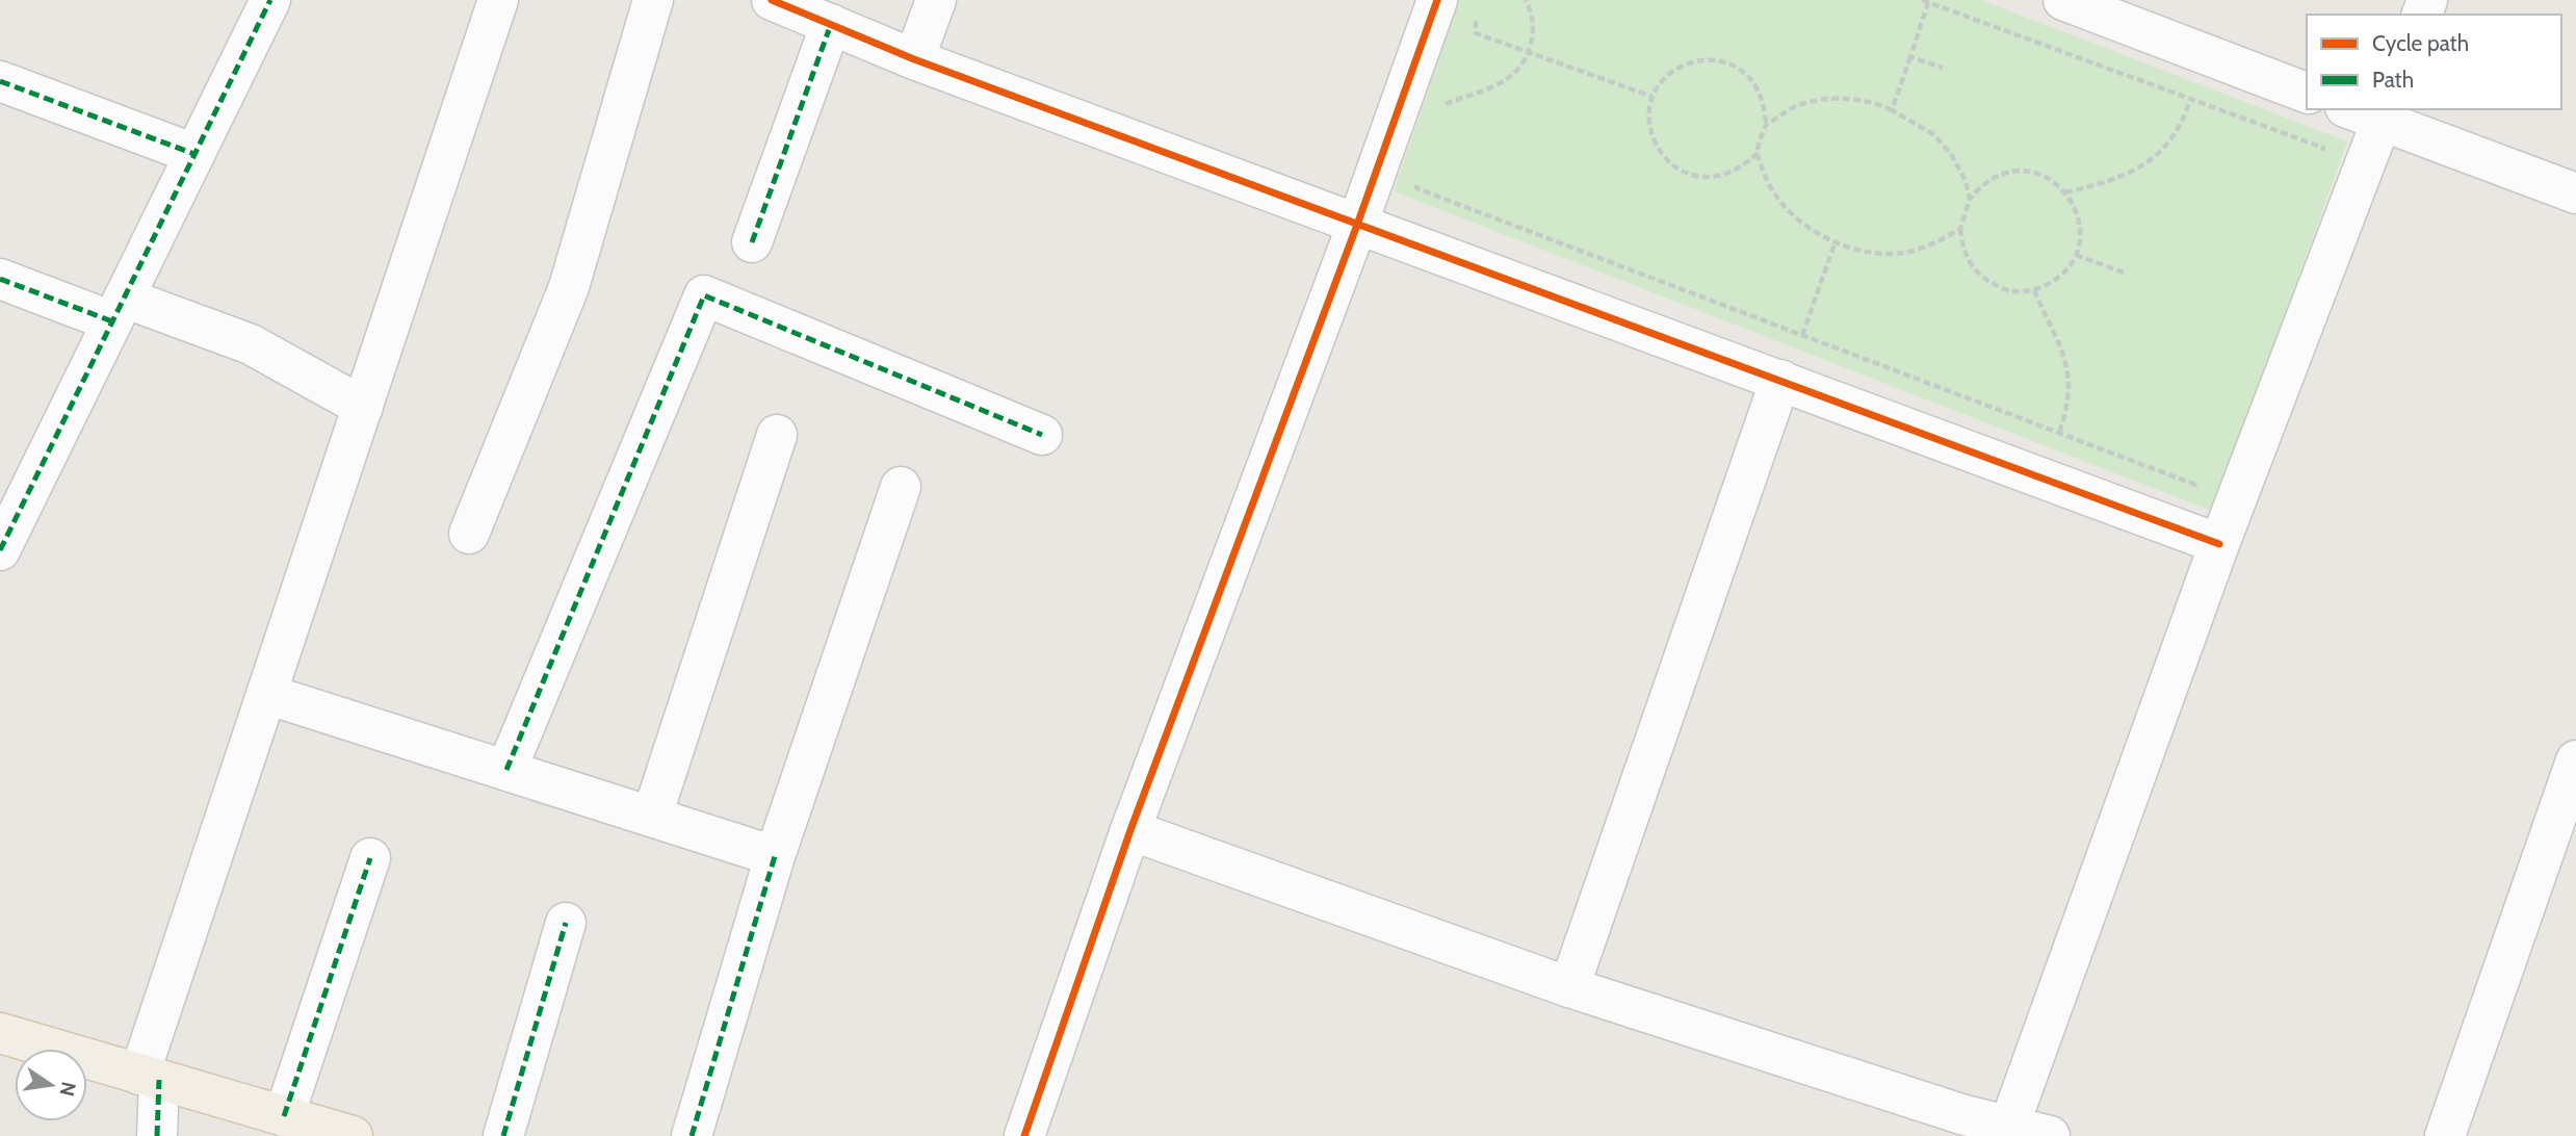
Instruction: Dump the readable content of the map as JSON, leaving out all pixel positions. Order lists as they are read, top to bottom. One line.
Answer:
{"legend":["Cycle path","Path"],"north":"right"}
